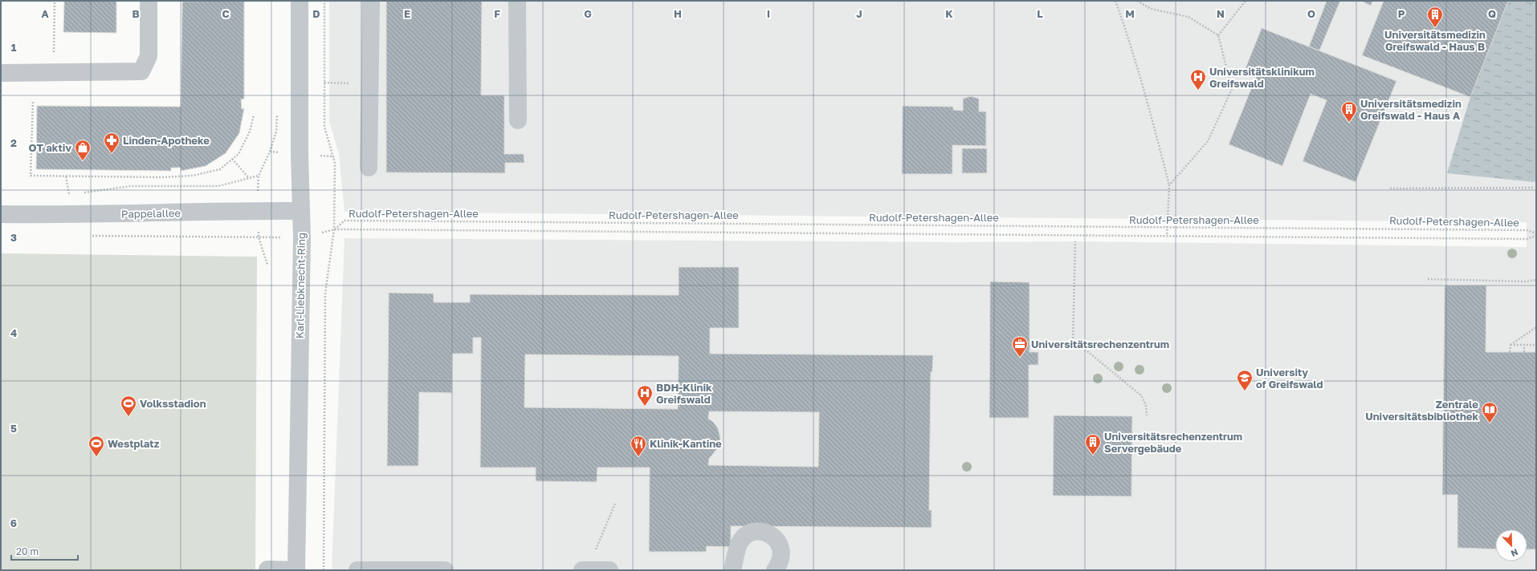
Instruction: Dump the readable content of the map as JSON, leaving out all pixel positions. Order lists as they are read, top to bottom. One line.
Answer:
{"streets":{"street":["Pappelallee","Karl-Liebknecht-Ring"],"path":["Rudolf-Petershagen-Allee"]},"crossings":[["Pappelallee","Karl-Liebknecht-Ring"]],"places":{"building":["Universitätsmedizin Greifswald - Haus B","Universitätsmedizin Greifswald - Haus A","Universitätsrechenzentrum Servergebäude"],"hospital":["Universitätsklinikum Greifswald","BDH-Klinik Greifswald"],"pharmacy":["Linden-Apotheke"],"shop":["OT aktiv"],"office":["Universitätsrechenzentrum"],"school or university":["University of Greifswald"],"sports":["Volksstadion","Westplatz"],"library":["Zentrale Universitätsbibliothek"],"restaurant":["Klinik-Kantine"]},"scale_bar":"20 m","north":"bottom right","grid":{"columns":["A","B","C","D","E","F","G","H","I","J","K","L","M","N","O","P","Q"],"rows":["1","2","3","4","5","6"]}}
